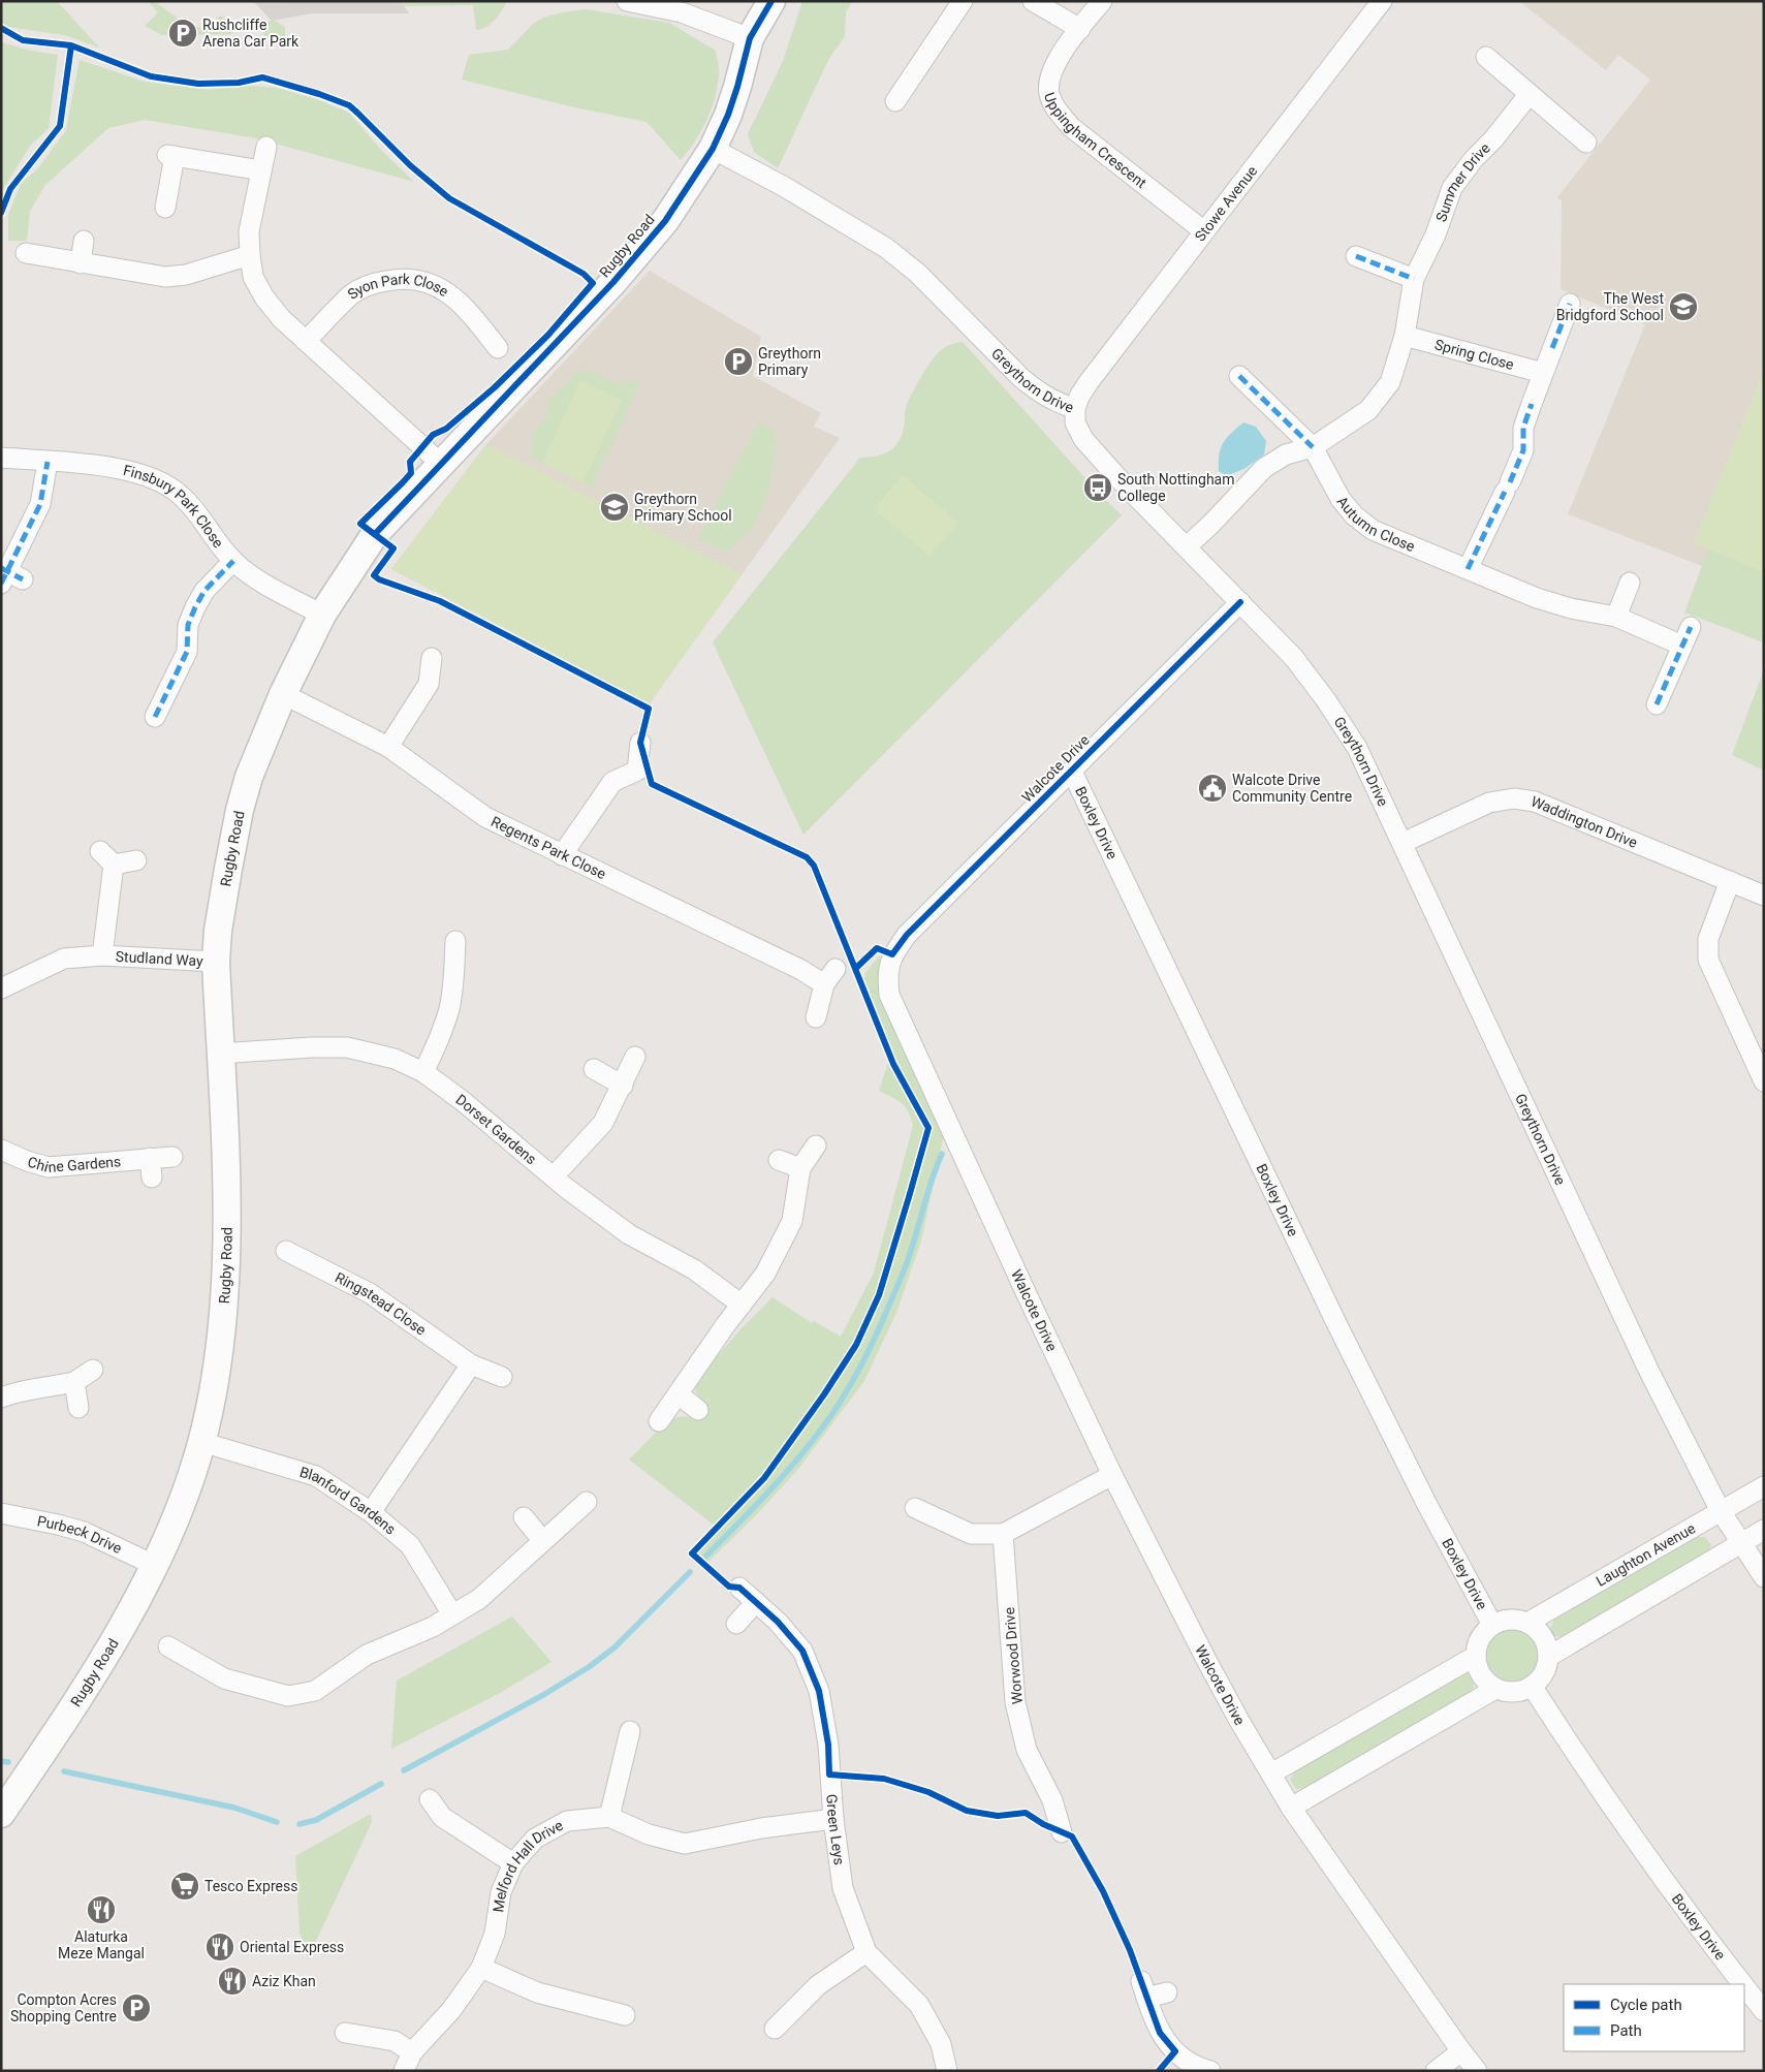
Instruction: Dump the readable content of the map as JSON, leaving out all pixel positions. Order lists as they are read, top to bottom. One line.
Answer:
{"streets":{"street":["Uppingham Crescent","Summer Drive","Stowe Avenue","Rugby Road","Syon Park Close","Spring Close","Greythorn Drive","Finsbury Park Close","Autumn Close","Walcote Drive","Boxley Drive","Waddington Drive","Regents Park Close","Studland Way","Dorset Gardens","Chine Gardens","Ringstead Close","Blanford Gardens","Purbeck Drive","Laughton Avenue","Worwood Drive","Green Leys","Melford Hall Drive"]},"crossings":[["Uppingham Crescent","Stowe Avenue"],["Summer Drive","Spring Close"],["Summer Drive","Greythorn Drive"],["Summer Drive","Autumn Close"],["Stowe Avenue","Greythorn Drive"],["Rugby Road","Greythorn Drive"],["Rugby Road","Finsbury Park Close"],["Rugby Road","Regents Park Close"],["Rugby Road","Studland Way"],["Rugby Road","Dorset Gardens"],["Rugby Road","Blanford Gardens"],["Rugby Road","Purbeck Drive"],["Greythorn Drive","Walcote Drive"],["Greythorn Drive","Waddington Drive"],["Greythorn Drive","Laughton Avenue"],["Walcote Drive","Boxley Drive"],["Boxley Drive","Laughton Avenue"],["Green Leys","Melford Hall Drive"]],"places":{"parking":["Rushcliffe Arena Car Park","Greythorn Primary","Compton Acres Shopping Centre"],"school or university":["The West Bridgford School","Greythorn Primary School"],"bus stop":["South Nottingham College"],"public building":["Walcote Drive Community Centre"],"supermarket":["Tesco Express"],"restaurant":["Alaturka Meze Mangal","Oriental Express","Aziz Khan"]},"legend":["Cycle path","Path"]}
